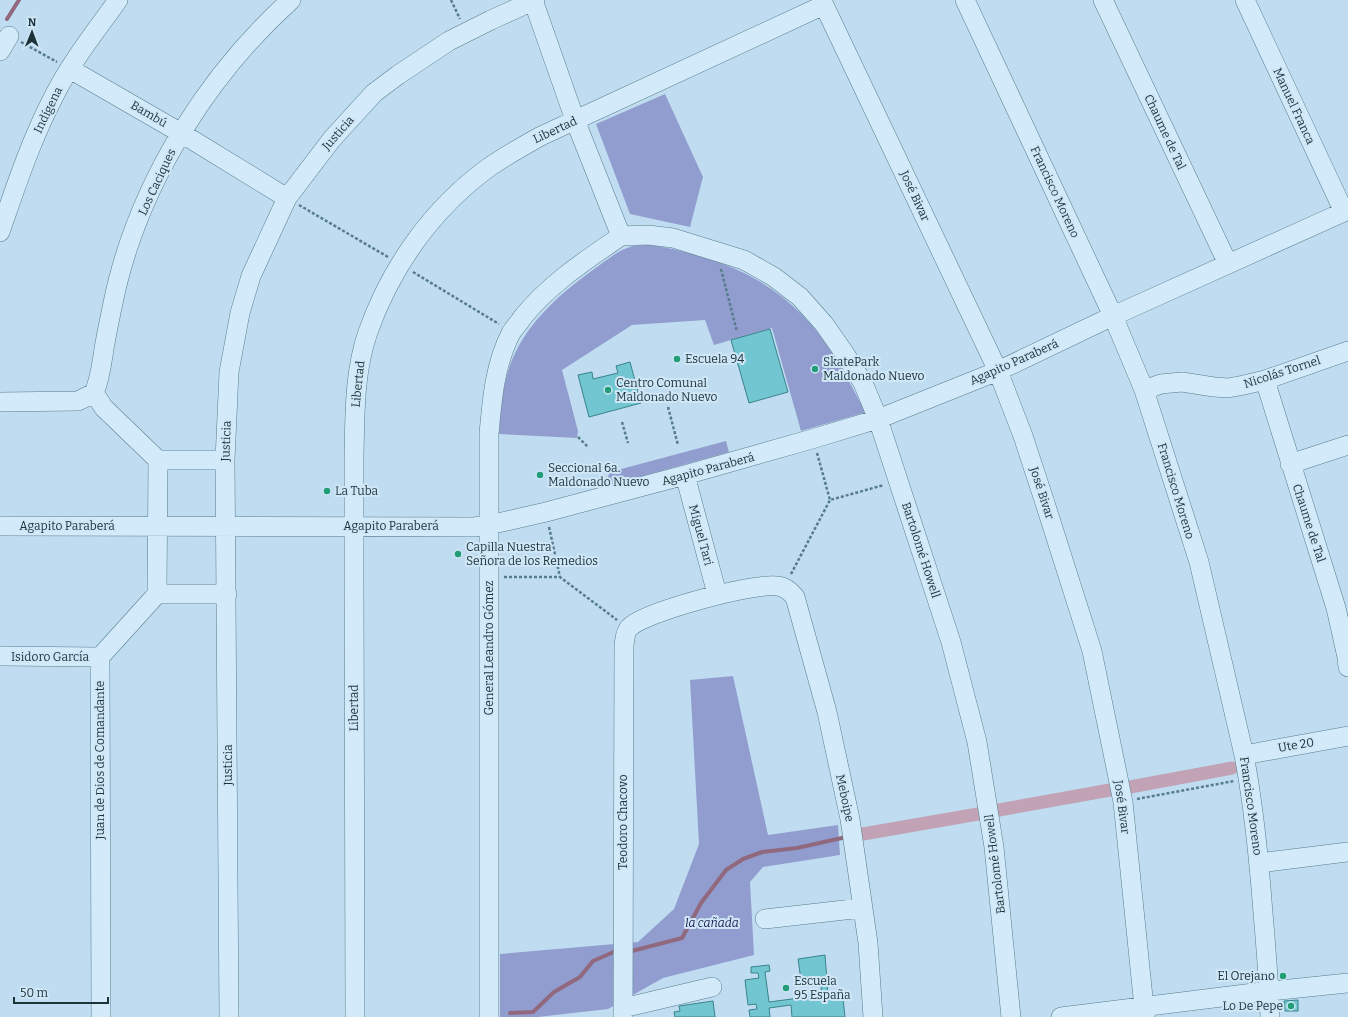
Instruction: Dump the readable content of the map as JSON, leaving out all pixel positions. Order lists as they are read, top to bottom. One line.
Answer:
{"streets":{"street":["Manuel Franca","Indígena","Bambú","Libertad","Chaume de Tal","Justicia","Los Caciques","Francisco Moreno","José Bivar","Agapito Paraberá","Nicolás Tornel","Miguel Tari","Bartolomé Howell","General Leandro Gómez","Isidoro García","Ute 20","Juan de Dios de Comandante","Meboipe","Teodoro Chacovo"]},"crossings":[["Manuel Franca","Agapito Paraberá"],["Indígena","Bambú"],["Bambú","Justicia"],["Bambú","Los Caciques"],["Libertad","José Bivar"],["Libertad","Agapito Paraberá"],["Chaume de Tal","Agapito Paraberá"],["Chaume de Tal","Nicolás Tornel"],["Justicia","Agapito Paraberá"],["Francisco Moreno","Agapito Paraberá"],["Francisco Moreno","Nicolás Tornel"],["Francisco Moreno","Ute 20"],["José Bivar","Agapito Paraberá"],["Agapito Paraberá","Miguel Tari"],["Agapito Paraberá","Bartolomé Howell"],["Agapito Paraberá","General Leandro Gómez"],["Bartolomé Howell","General Leandro Gómez"],["Isidoro García","Juan de Dios de Comandante"]],"parks":["la cañada"],"places":["Escuela 94","SkatePark Maldonado Nuevo","Centro Comunal Maldonado Nuevo","Seccional 6a. Maldonado Nuevo","La Tuba","Capilla Nuestra Señora de los Remedios","El Orejano","Escuela 95 España","Lo De Pepe"],"scale_bar":"50 m","north":"top"}
